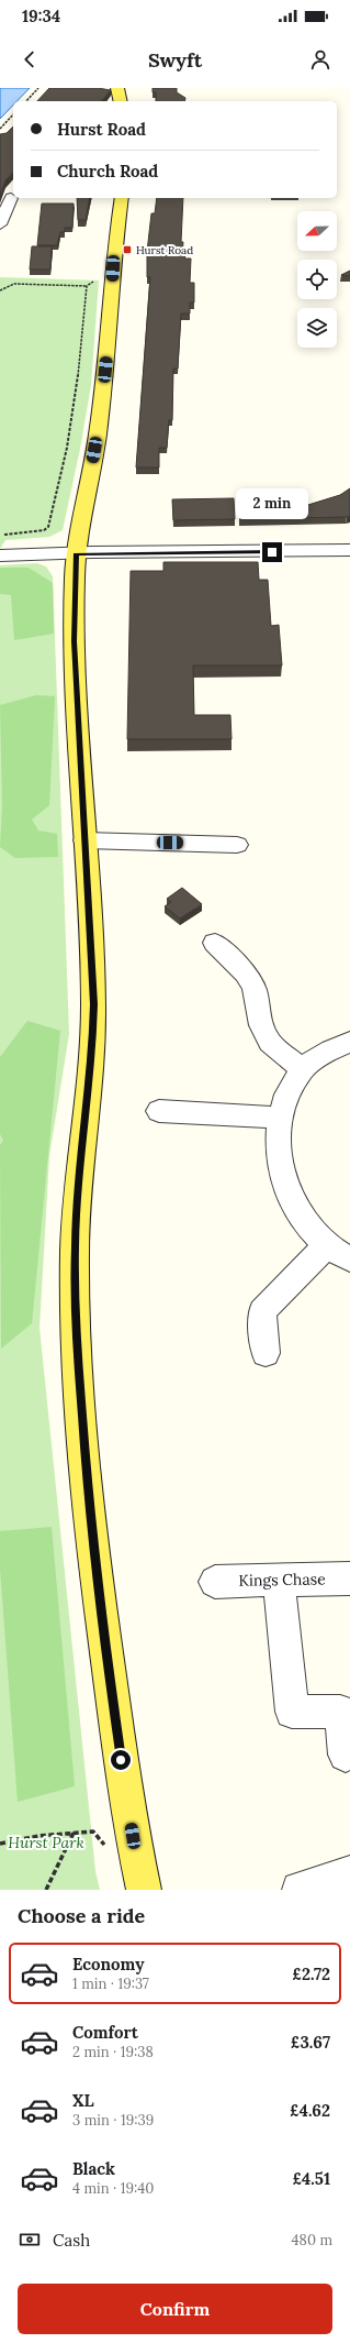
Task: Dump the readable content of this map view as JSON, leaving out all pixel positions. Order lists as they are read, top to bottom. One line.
{"streets":{"street":["Kings Chase"]},"parks":["Hurst Park"],"places":{"transit":["Hurst Road"]},"north":"left","page":{"status":"19:34","header":"Swyft","banner":["Hurst Road","Church Road"],"bubble":"2 min","heading":"Choose a ride","list":[{"name":"Economy","note":"1 min · 19:37","value":"£2.72"},{"name":"Comfort","note":"2 min · 19:38","value":"£3.67"},{"name":"XL","note":"3 min · 19:39","value":"£4.62"},{"name":"Black","note":"4 min · 19:40","value":"£4.51"}],"pay":["Cash","480 m"],"buttons":"Confirm"}}
